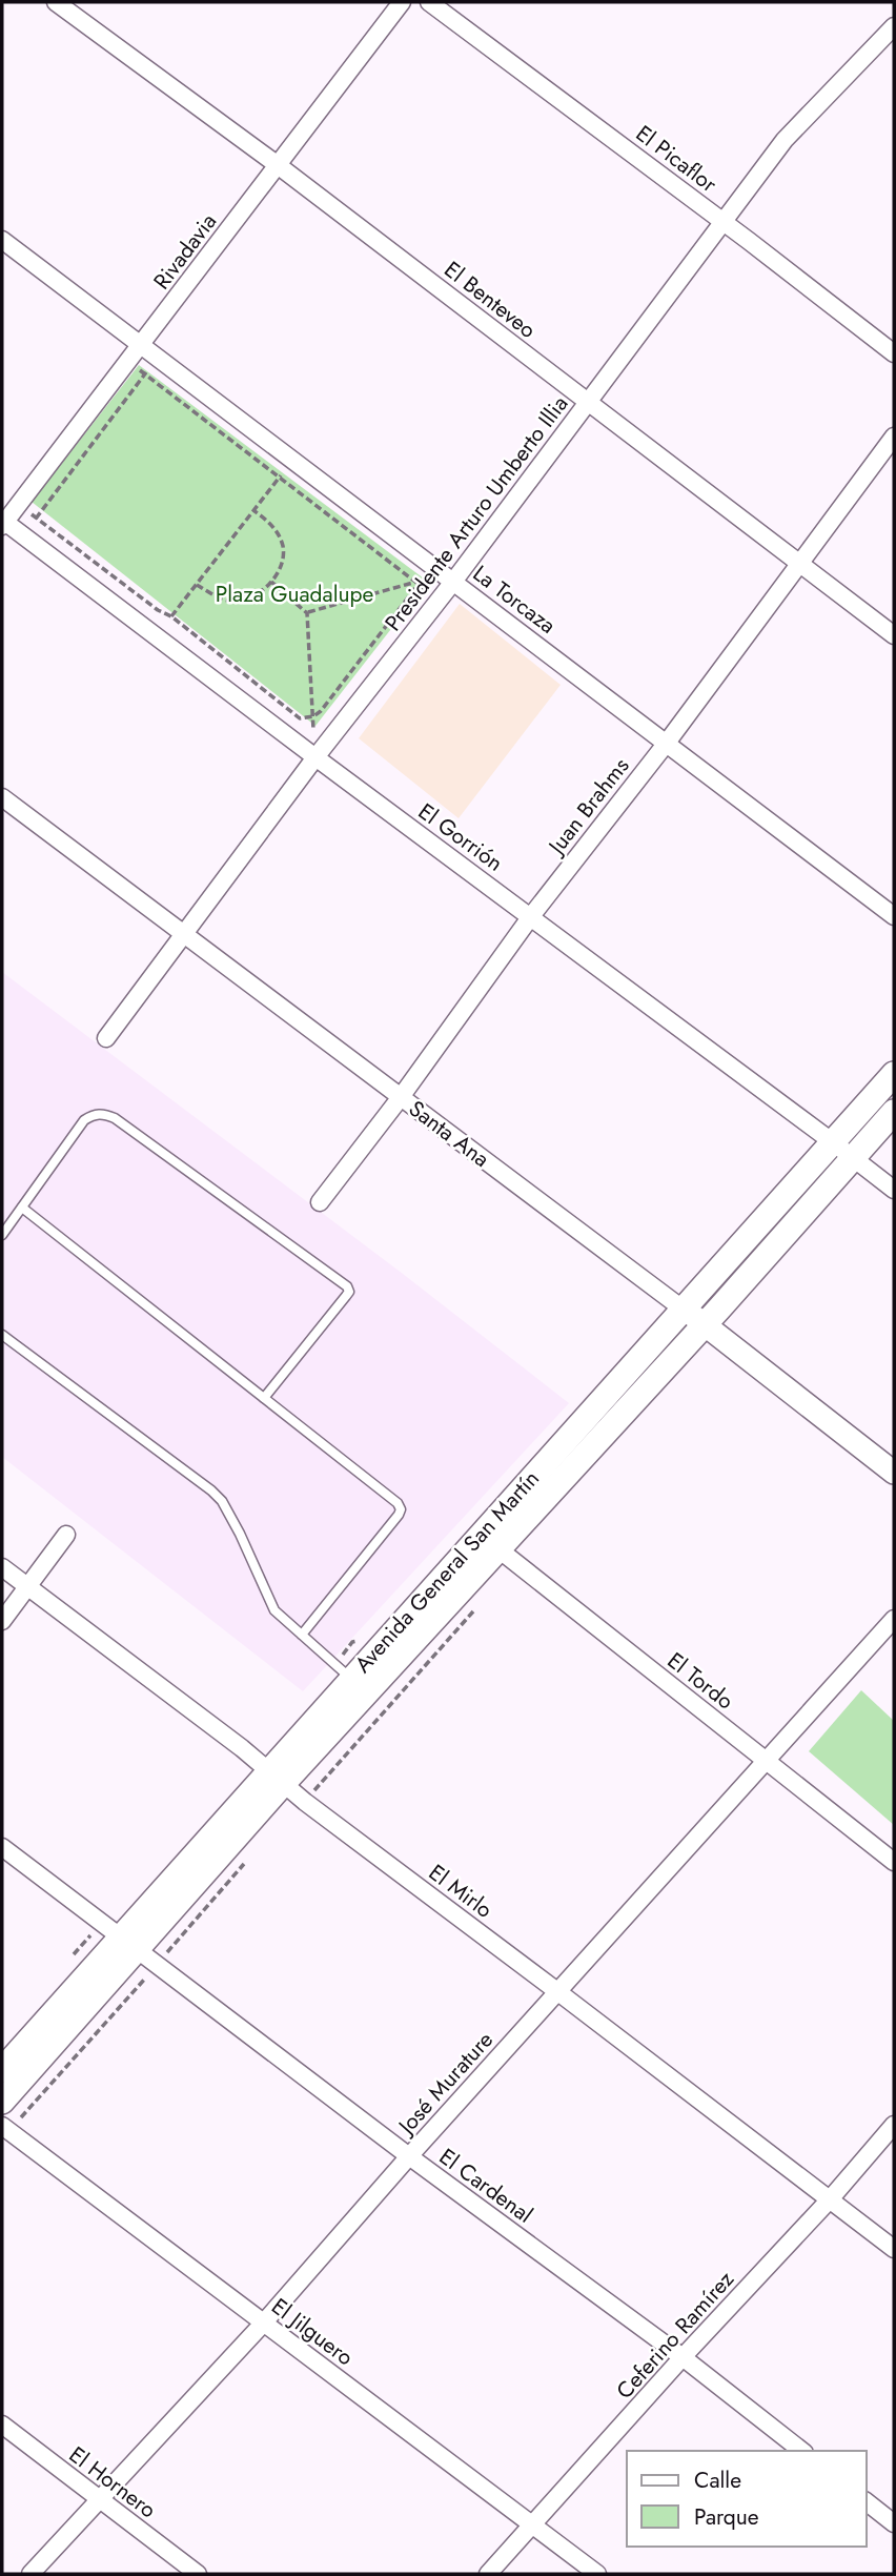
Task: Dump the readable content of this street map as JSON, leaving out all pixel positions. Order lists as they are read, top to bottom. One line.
{"streets":{"main road":["Avenida General San Martín"],"street":["El Picaflor","Rivadavia","El Benteveo","Presidente Arturo Umberto Illia","La Torcaza","Juan Brahms","El Gorrión","Santa Ana","El Tordo","El Mirlo","José Murature","El Cardenal","El Jilguero","Ceferino Ramírez","El Hornero"]},"crossings":[["El Picaflor","Presidente Arturo Umberto Illia"],["Rivadavia","El Benteveo"],["Rivadavia","La Torcaza"],["Rivadavia","El Gorrión"],["El Benteveo","Presidente Arturo Umberto Illia"],["El Benteveo","Juan Brahms"],["Presidente Arturo Umberto Illia","La Torcaza"],["Presidente Arturo Umberto Illia","El Gorrión"],["Presidente Arturo Umberto Illia","Santa Ana"],["La Torcaza","Juan Brahms"],["Juan Brahms","El Gorrión"],["Juan Brahms","Santa Ana"],["El Gorrión","Avenida General San Martín"],["Santa Ana","Avenida General San Martín"],["Avenida General San Martín","El Tordo"],["Avenida General San Martín","El Mirlo"],["Avenida General San Martín","El Cardenal"],["El Tordo","José Murature"],["El Mirlo","José Murature"],["El Mirlo","Ceferino Ramírez"],["José Murature","El Cardenal"],["José Murature","El Jilguero"],["José Murature","El Hornero"],["El Cardenal","Ceferino Ramírez"],["El Jilguero","Ceferino Ramírez"]],"parks":["Plaza Guadalupe"],"legend":["Calle","Parque"]}
